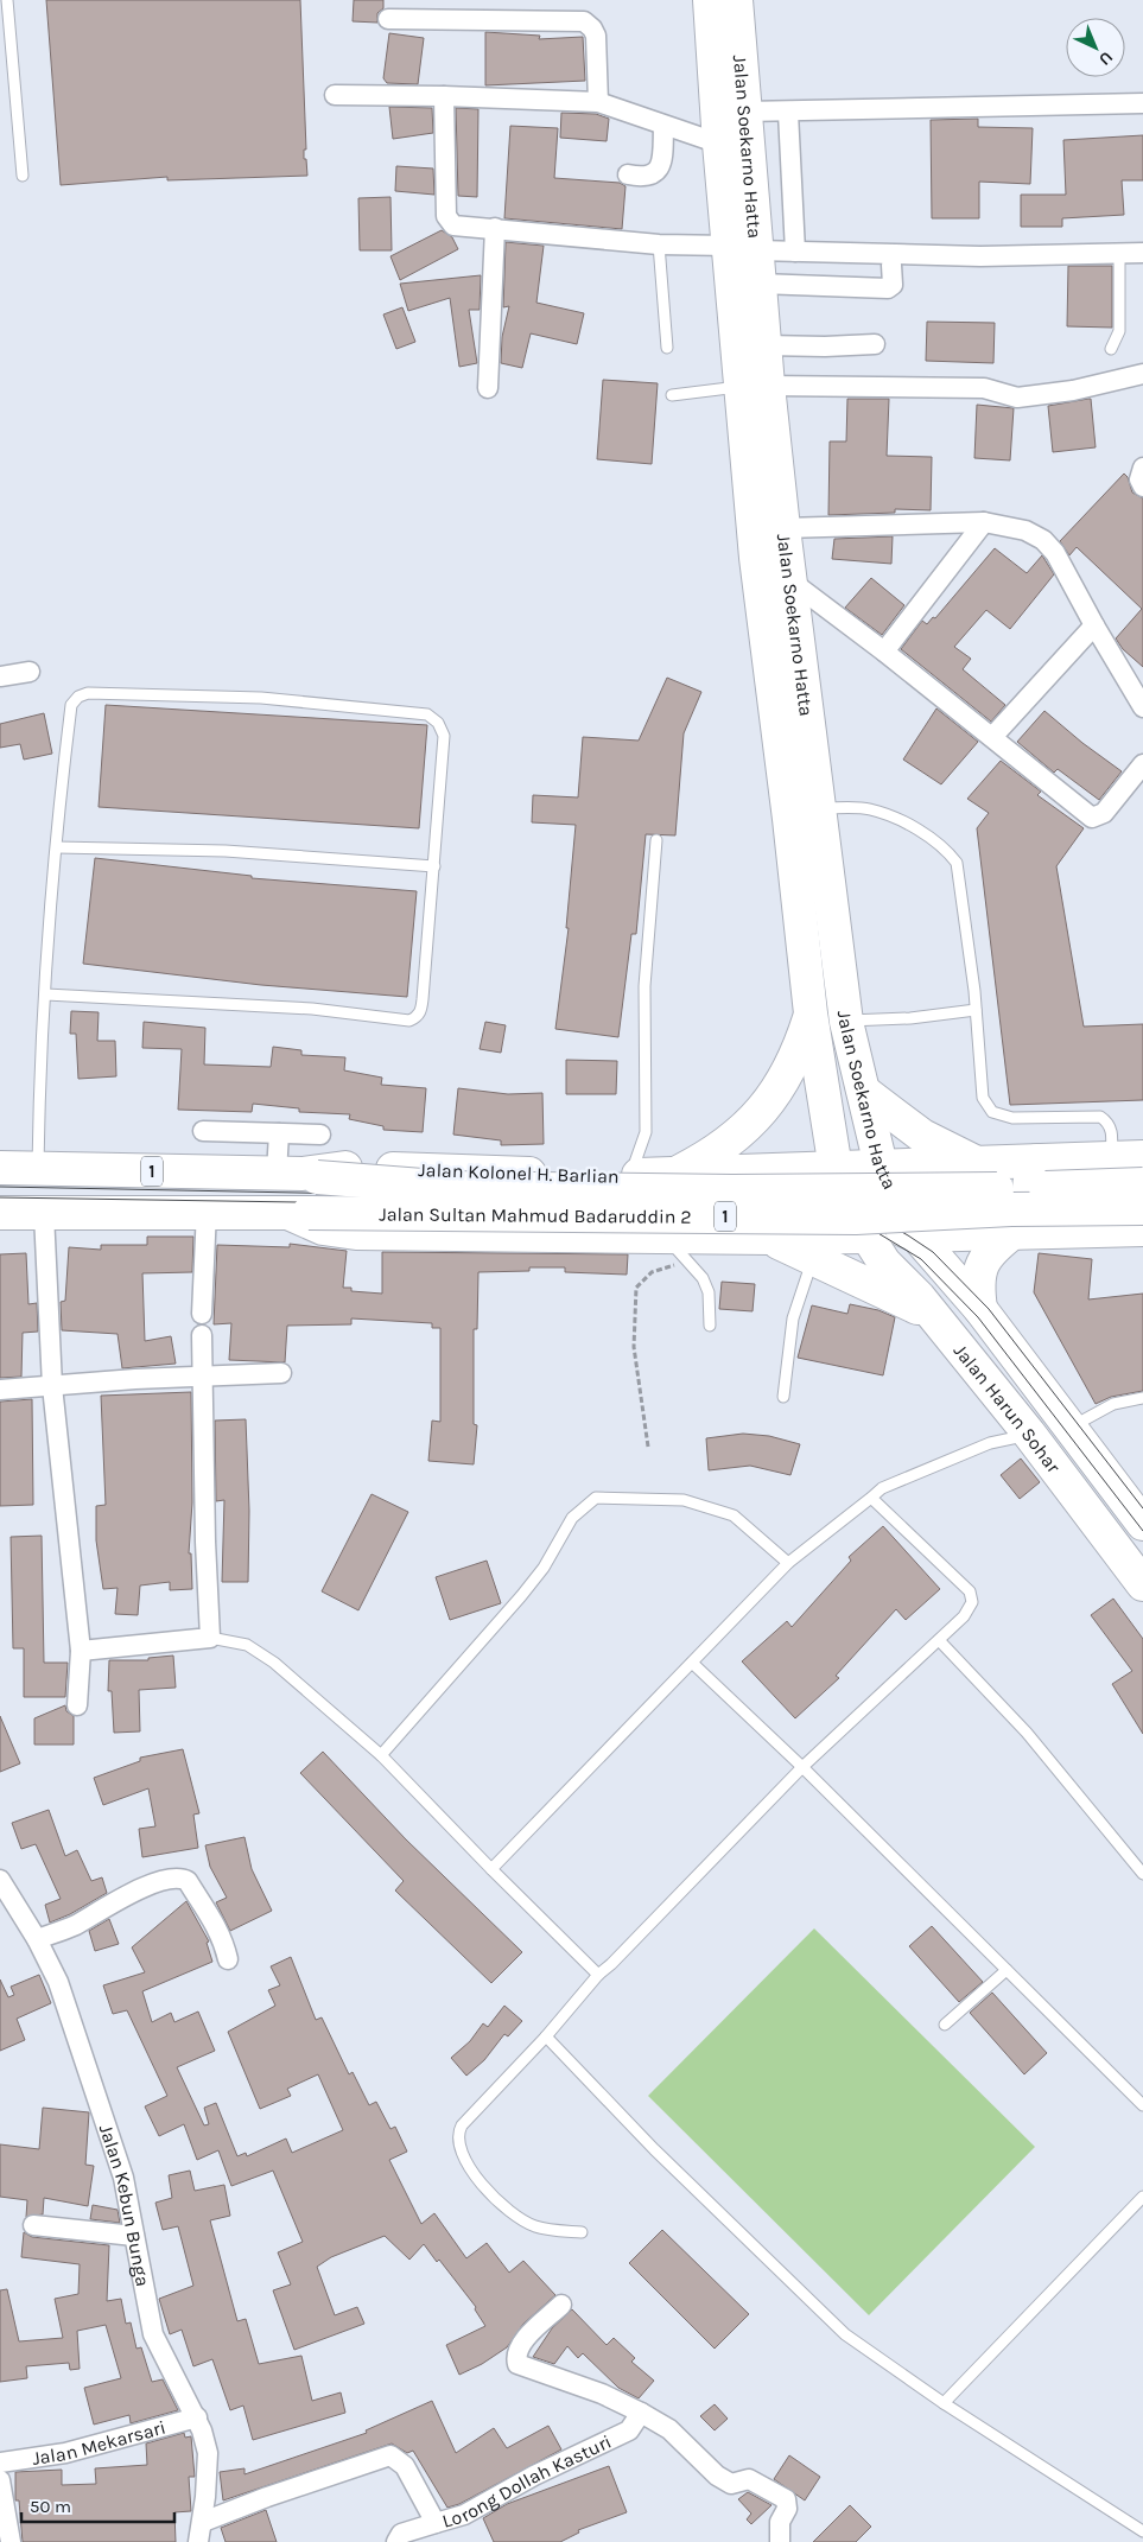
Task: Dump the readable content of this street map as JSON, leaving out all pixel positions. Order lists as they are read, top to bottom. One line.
{"streets":{"highway":["Jalan Soekarno Hatta","1","Jalan Kolonel H. Barlian","Jalan Sultan Mahmud Badaruddin 2","Jalan Harun Sohar"],"street":["Jalan Kebun Bunga","Jalan Mekarsari","Lorong Dollah Kasturi"]},"crossings":[["Jalan Soekarno Hatta","1"],["Jalan Soekarno Hatta","Jalan Kolonel H. Barlian"],["Jalan Soekarno Hatta","Jalan Harun Sohar"],["1","Jalan Sultan Mahmud Badaruddin 2"],["1","Jalan Harun Sohar"],["Jalan Kolonel H. Barlian","Jalan Sultan Mahmud Badaruddin 2"],["Jalan Kebun Bunga","Jalan Mekarsari"],["Jalan Kebun Bunga","Lorong Dollah Kasturi"]],"scale_bar":"50 m","north":"bottom right"}
